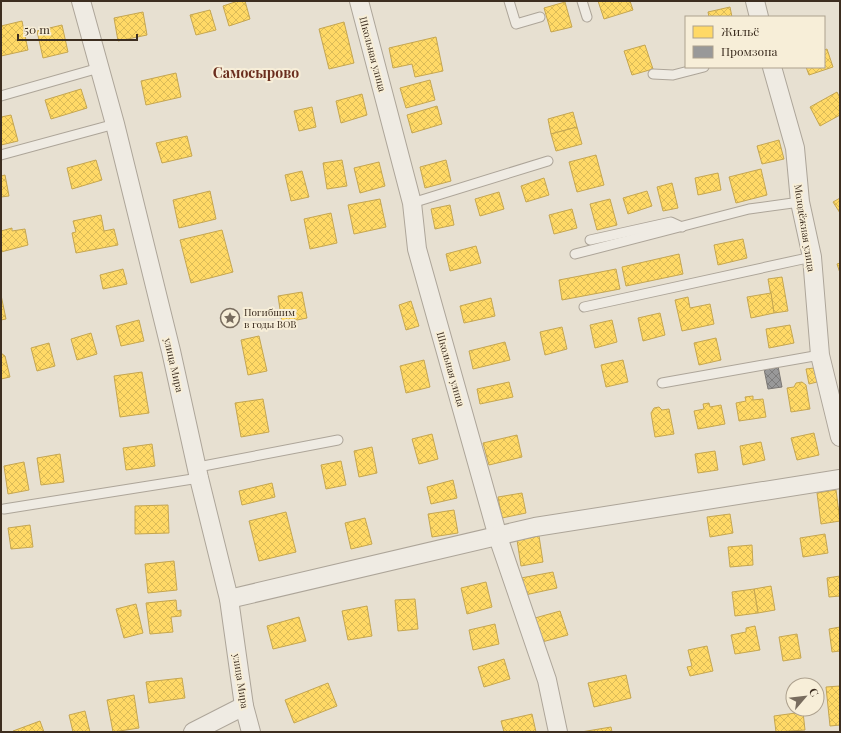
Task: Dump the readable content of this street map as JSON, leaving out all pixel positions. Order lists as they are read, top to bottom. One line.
{"streets":{"street":["Школьная улица","Молодёжная улица","улица Мира"]},"districts":["Самосырово"],"places":{"place":["Погибшим в годы ВОВ"]},"legend":["Жильё","Промзона"],"scale_bar":"50 m","north":"top right"}
